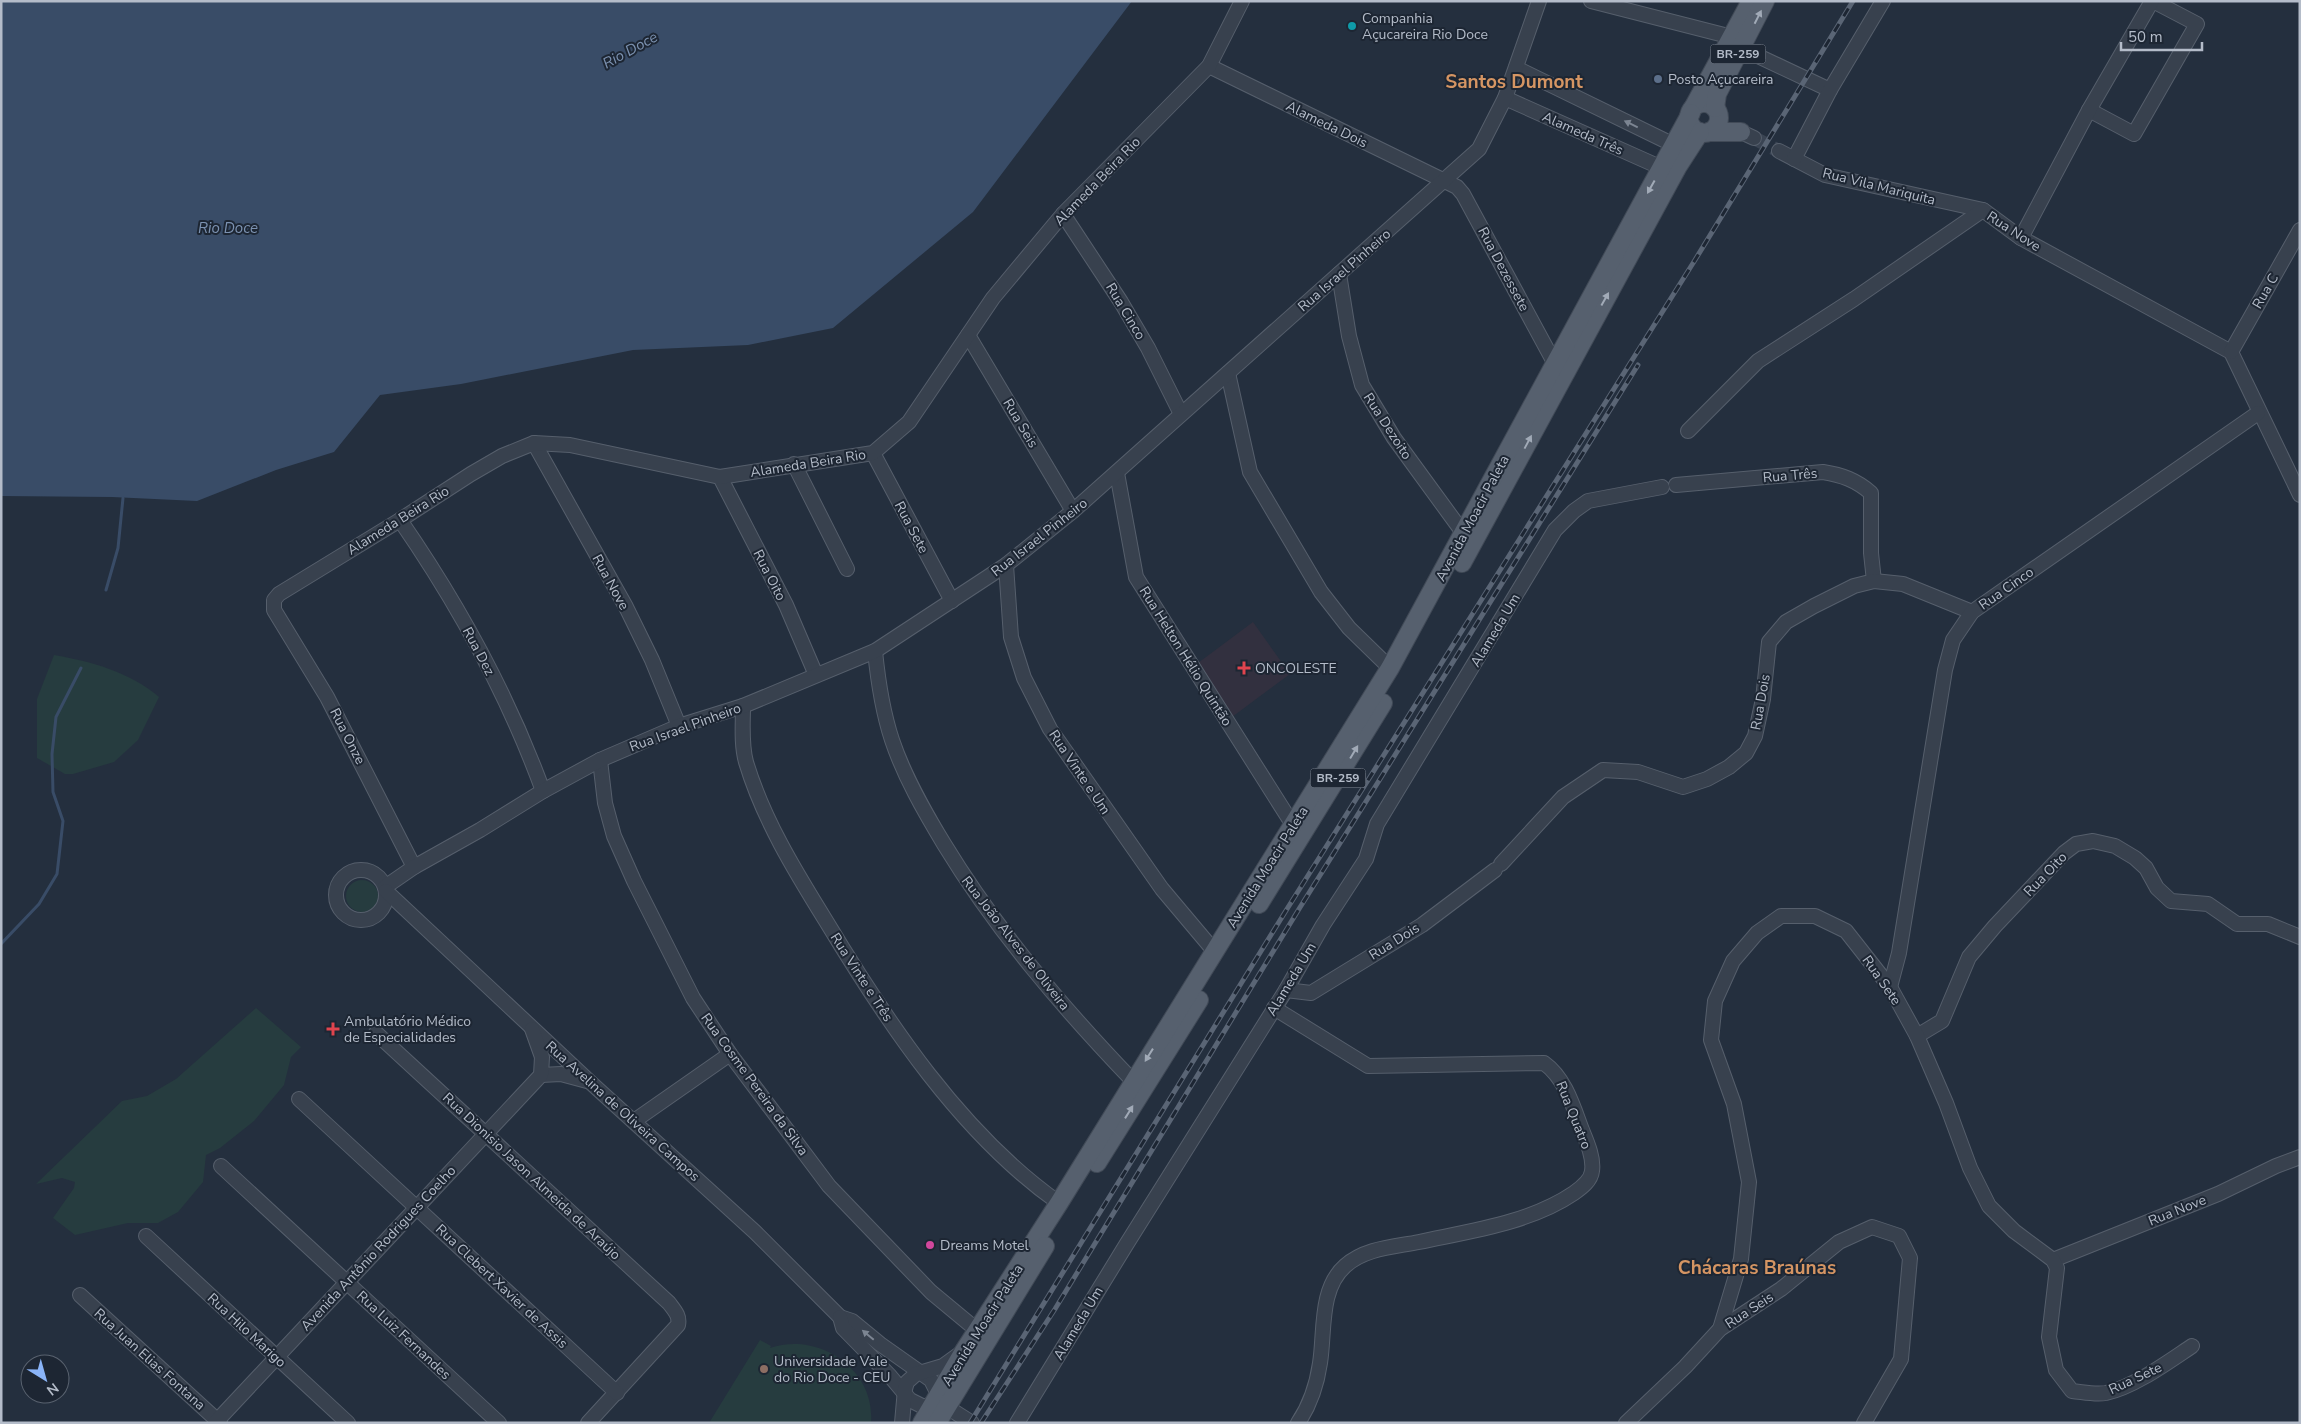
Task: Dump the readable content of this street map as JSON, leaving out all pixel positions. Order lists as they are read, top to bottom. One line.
{"streets":{"main road":["BR-259","Avenida Moacir Paleta"],"street":["Alameda Dois","Alameda Três","Alameda Beira Rio","Rua Vila Mariquita","Rua Nove","Rua Dezessete","Rua Israel Pinheiro","Rua C","Rua Cinco","Rua Seis","Rua Dezoito","Rua Três","Rua Sete","Rua Oito","Alameda Um","Rua Dez","Rua Helton Hélio Quintão","Rua Dois","Rua Onze","Rua Vinte e Um","Rua João Alves de Oliveira","Rua Vinte e Três","Rua Cosme Pereira da Silva","Rua Avelina de Oliveira Campos","Rua Quatro","Rua Dionisio Jason Almeida de Araújo","Avenida Antônio Rodrigues Coelho","Rua Clebert Xavier de Assis","Rua Hilo Marigo","Rua Luiz Fernandes","Rua Juan Elias Fontana"]},"crossings":[["Alameda Dois","Alameda Beira Rio"],["Alameda Dois","Rua Dezessete"],["Alameda Dois","Rua Israel Pinheiro"],["Alameda Três","Rua Israel Pinheiro"],["Alameda Três","Avenida Moacir Paleta"],["Alameda Beira Rio","Rua Nove"],["Alameda Beira Rio","Rua Cinco"],["Alameda Beira Rio","Rua Seis"],["Alameda Beira Rio","Rua Sete"],["Alameda Beira Rio","Rua Oito"],["Alameda Beira Rio","Rua Dez"],["Alameda Beira Rio","Rua Onze"],["Rua Vila Mariquita","Rua Nove"],["Rua Nove","Rua Israel Pinheiro"],["Rua Nove","Rua C"],["Rua Nove","Rua Sete"],["Rua Dezessete","Rua Israel Pinheiro"],["Rua Dezessete","Avenida Moacir Paleta"],["Rua Israel Pinheiro","Rua Cinco"],["Rua Israel Pinheiro","Rua Seis"],["Rua Israel Pinheiro","Rua Dezoito"],["Rua Israel Pinheiro","Rua Sete"],["Rua Israel Pinheiro","Rua Oito"],["Rua Israel Pinheiro","Rua Dez"],["Rua Israel Pinheiro","Rua Helton Hélio Quintão"],["Rua Israel Pinheiro","Rua Onze"],["Rua Israel Pinheiro","Rua Vinte e Um"],["Rua Israel Pinheiro","Rua João Alves de Oliveira"],["Rua Israel Pinheiro","Rua Vinte e Três"],["Rua Israel Pinheiro","Rua Cosme Pereira da Silva"],["Rua Israel Pinheiro","Rua Avelina de Oliveira Campos"],["Rua Cinco","Rua Sete"],["Rua Cinco","Rua Dois"],["Rua Seis","Rua Sete"],["Rua Dezoito","Avenida Moacir Paleta"],["Rua Três","Rua Dois"],["Avenida Moacir Paleta","Rua Helton Hélio Quintão"],["Avenida Moacir Paleta","Rua Vinte e Um"],["Avenida Moacir Paleta","Rua João Alves de Oliveira"],["Avenida Moacir Paleta","Rua Vinte e Três"],["Avenida Moacir Paleta","Rua Cosme Pereira da Silva"],["Avenida Moacir Paleta","Rua Avelina de Oliveira Campos"],["Rua Sete","Rua Oito"],["Alameda Um","Rua Dois"],["Alameda Um","Rua Quatro"],["Rua Dionisio Jason Almeida de Araújo","Avenida Antônio Rodrigues Coelho"],["Rua Dionisio Jason Almeida de Araújo","Rua Clebert Xavier de Assis"],["Avenida Antônio Rodrigues Coelho","Rua Clebert Xavier de Assis"],["Avenida Antônio Rodrigues Coelho","Rua Hilo Marigo"],["Avenida Antônio Rodrigues Coelho","Rua Luiz Fernandes"],["Avenida Antônio Rodrigues Coelho","Rua Juan Elias Fontana"]],"districts":["Santos Dumont","Chácaras Braúnas"],"water":["Rio Doce"],"places":{"other":["Companhia Açucareira Rio Doce","Posto Açucareira","Dreams Motel","Universidade Vale do Rio Doce - CEU"],"health":["ONCOLESTE","Ambulatório Médico de Especialidades"]},"scale_bar":"50 m","north":"bottom right"}
